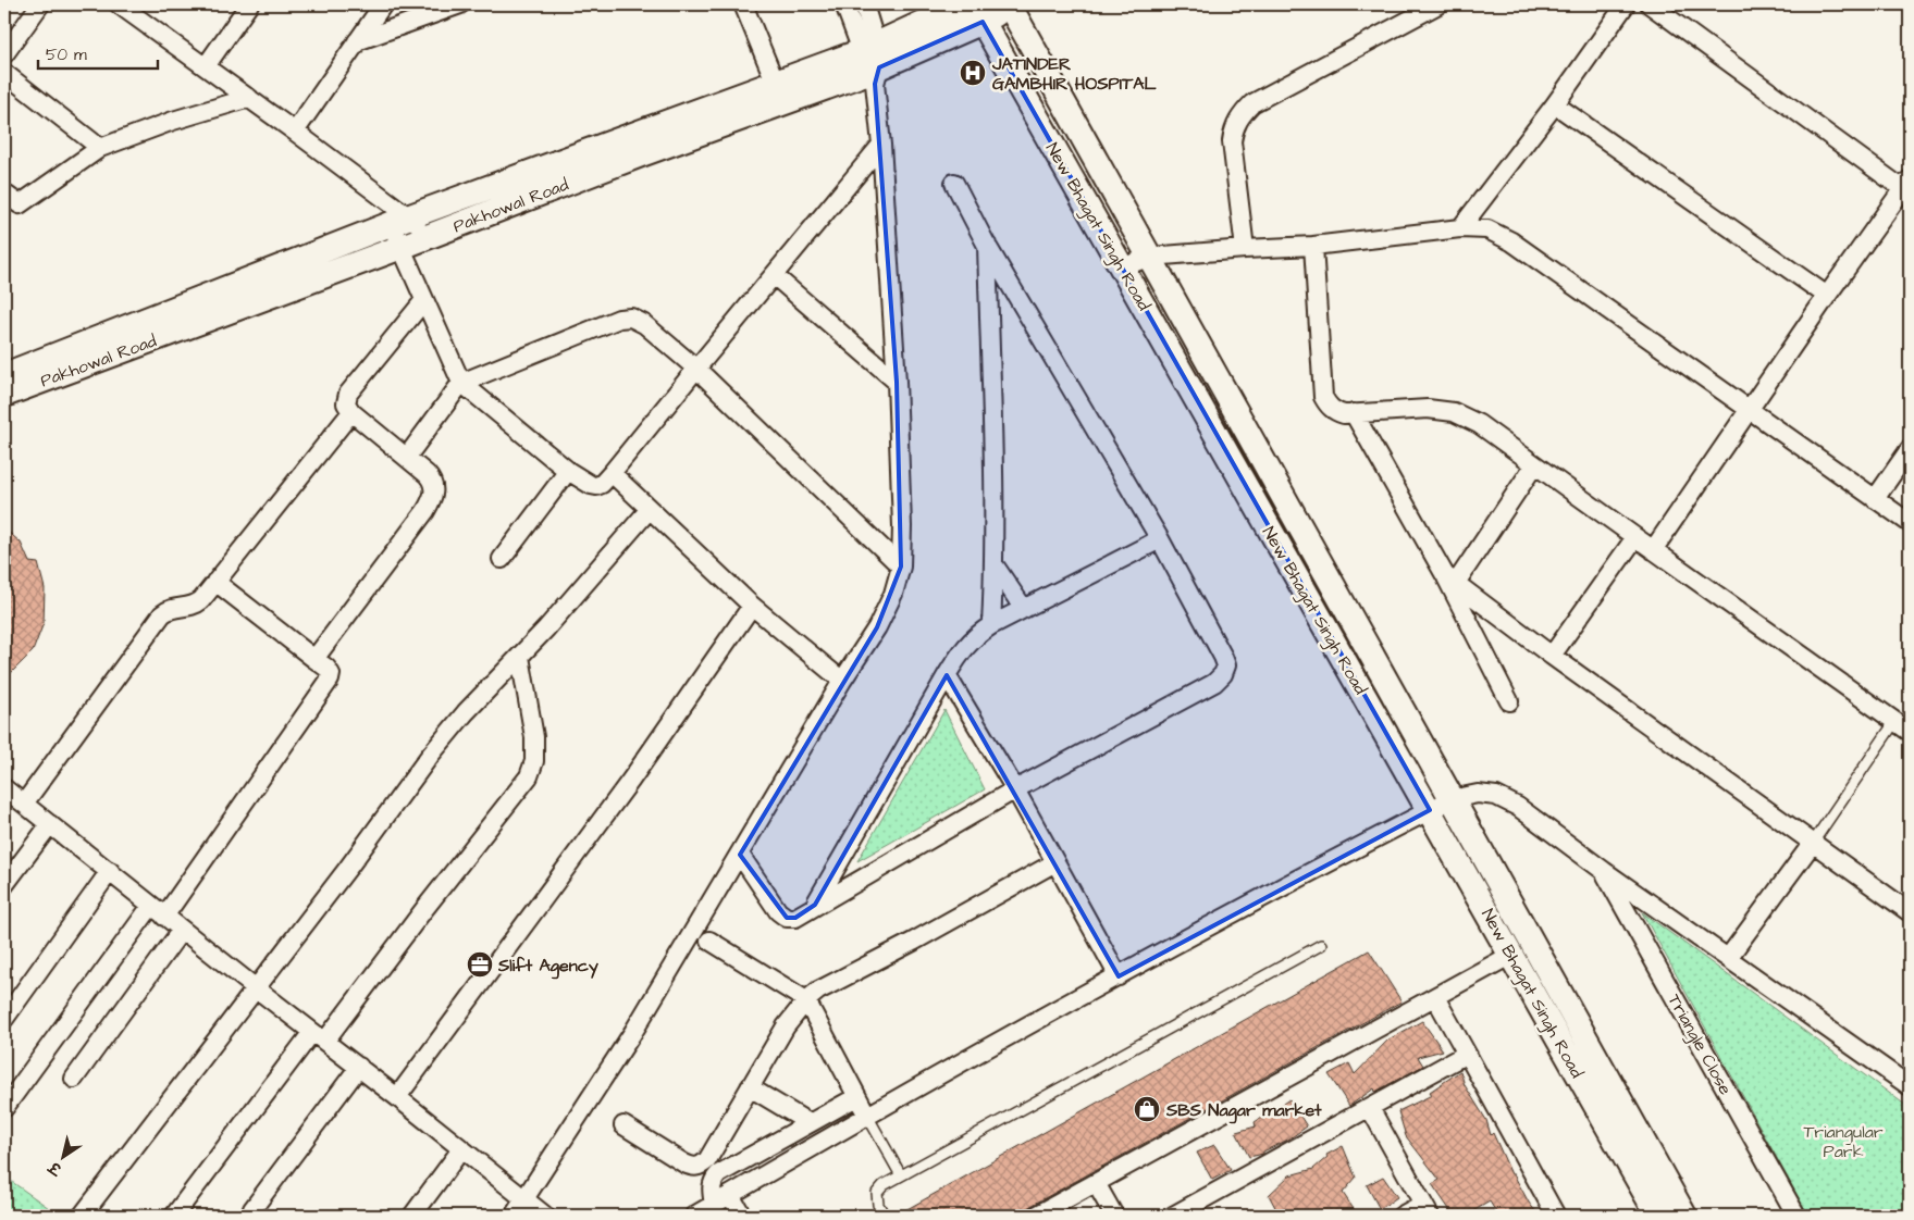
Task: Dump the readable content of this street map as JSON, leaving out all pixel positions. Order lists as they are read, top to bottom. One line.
{"streets":{"street":["Pakhowal Road","New Bhagat Singh Road","Triangle Close"]},"crossings":[["Pakhowal Road","New Bhagat Singh Road"],["New Bhagat Singh Road","Triangle Close"]],"parks":["Triangular Park"],"places":{"hospital":["JATINDER GAMBHIR HOSPITAL"],"office":["Slift Agency"],"shop":["SBS Nagar market"]},"scale_bar":"50 m","north":"bottom left"}
